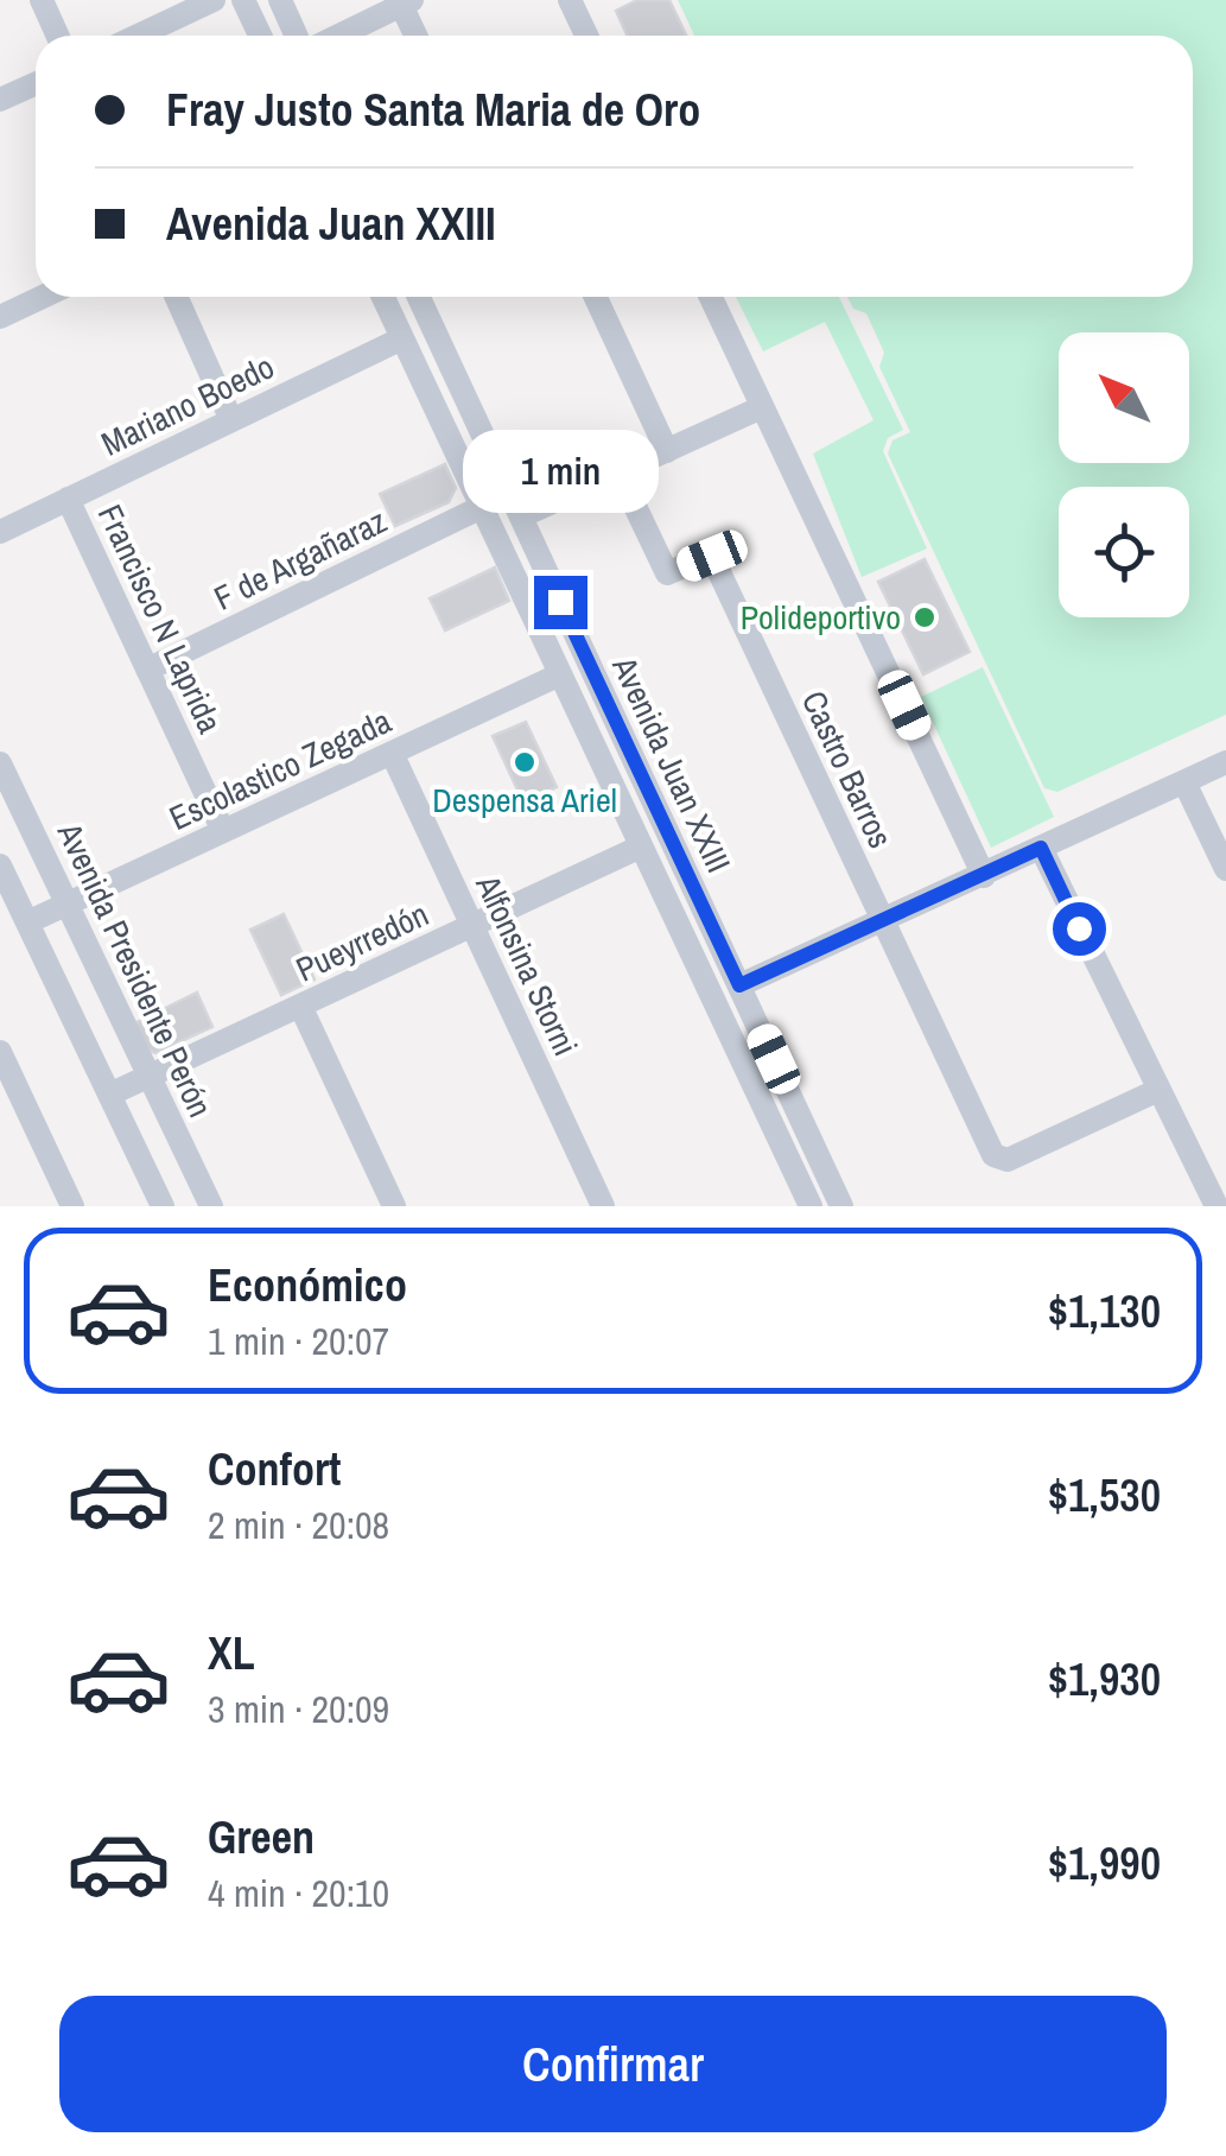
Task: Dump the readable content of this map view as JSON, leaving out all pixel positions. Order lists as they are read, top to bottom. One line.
{"streets":{"street":["Mariano Boedo","F de Argañaraz","Francisco N Laprida","Avenida Juan XXIII","Escolastico Zegada","Castro Barros","Pueyrredón","Alfonsina Storni","Avenida Presidente Perón"]},"crossings":[["Mariano Boedo","Francisco N Laprida"],["Mariano Boedo","Avenida Juan XXIII"],["F de Argañaraz","Francisco N Laprida"],["F de Argañaraz","Avenida Juan XXIII"],["Francisco N Laprida","Escolastico Zegada"],["Avenida Juan XXIII","Escolastico Zegada"],["Avenida Juan XXIII","Pueyrredón"],["Escolastico Zegada","Alfonsina Storni"],["Escolastico Zegada","Avenida Presidente Perón"],["Pueyrredón","Alfonsina Storni"],["Pueyrredón","Avenida Presidente Perón"]],"places":["Polideportivo","Despensa Ariel"],"north":"top left","page":{"banner":["Fray Justo Santa Maria de Oro","Avenida Juan XXIII"],"bubble":"1 min","list":[{"name":"Económico","note":"1 min · 20:07","value":"$1,130"},{"name":"Confort","note":"2 min · 20:08","value":"$1,530"},{"name":"XL","note":"3 min · 20:09","value":"$1,930"},{"name":"Green","note":"4 min · 20:10","value":"$1,990"}],"buttons":"Confirmar"}}
